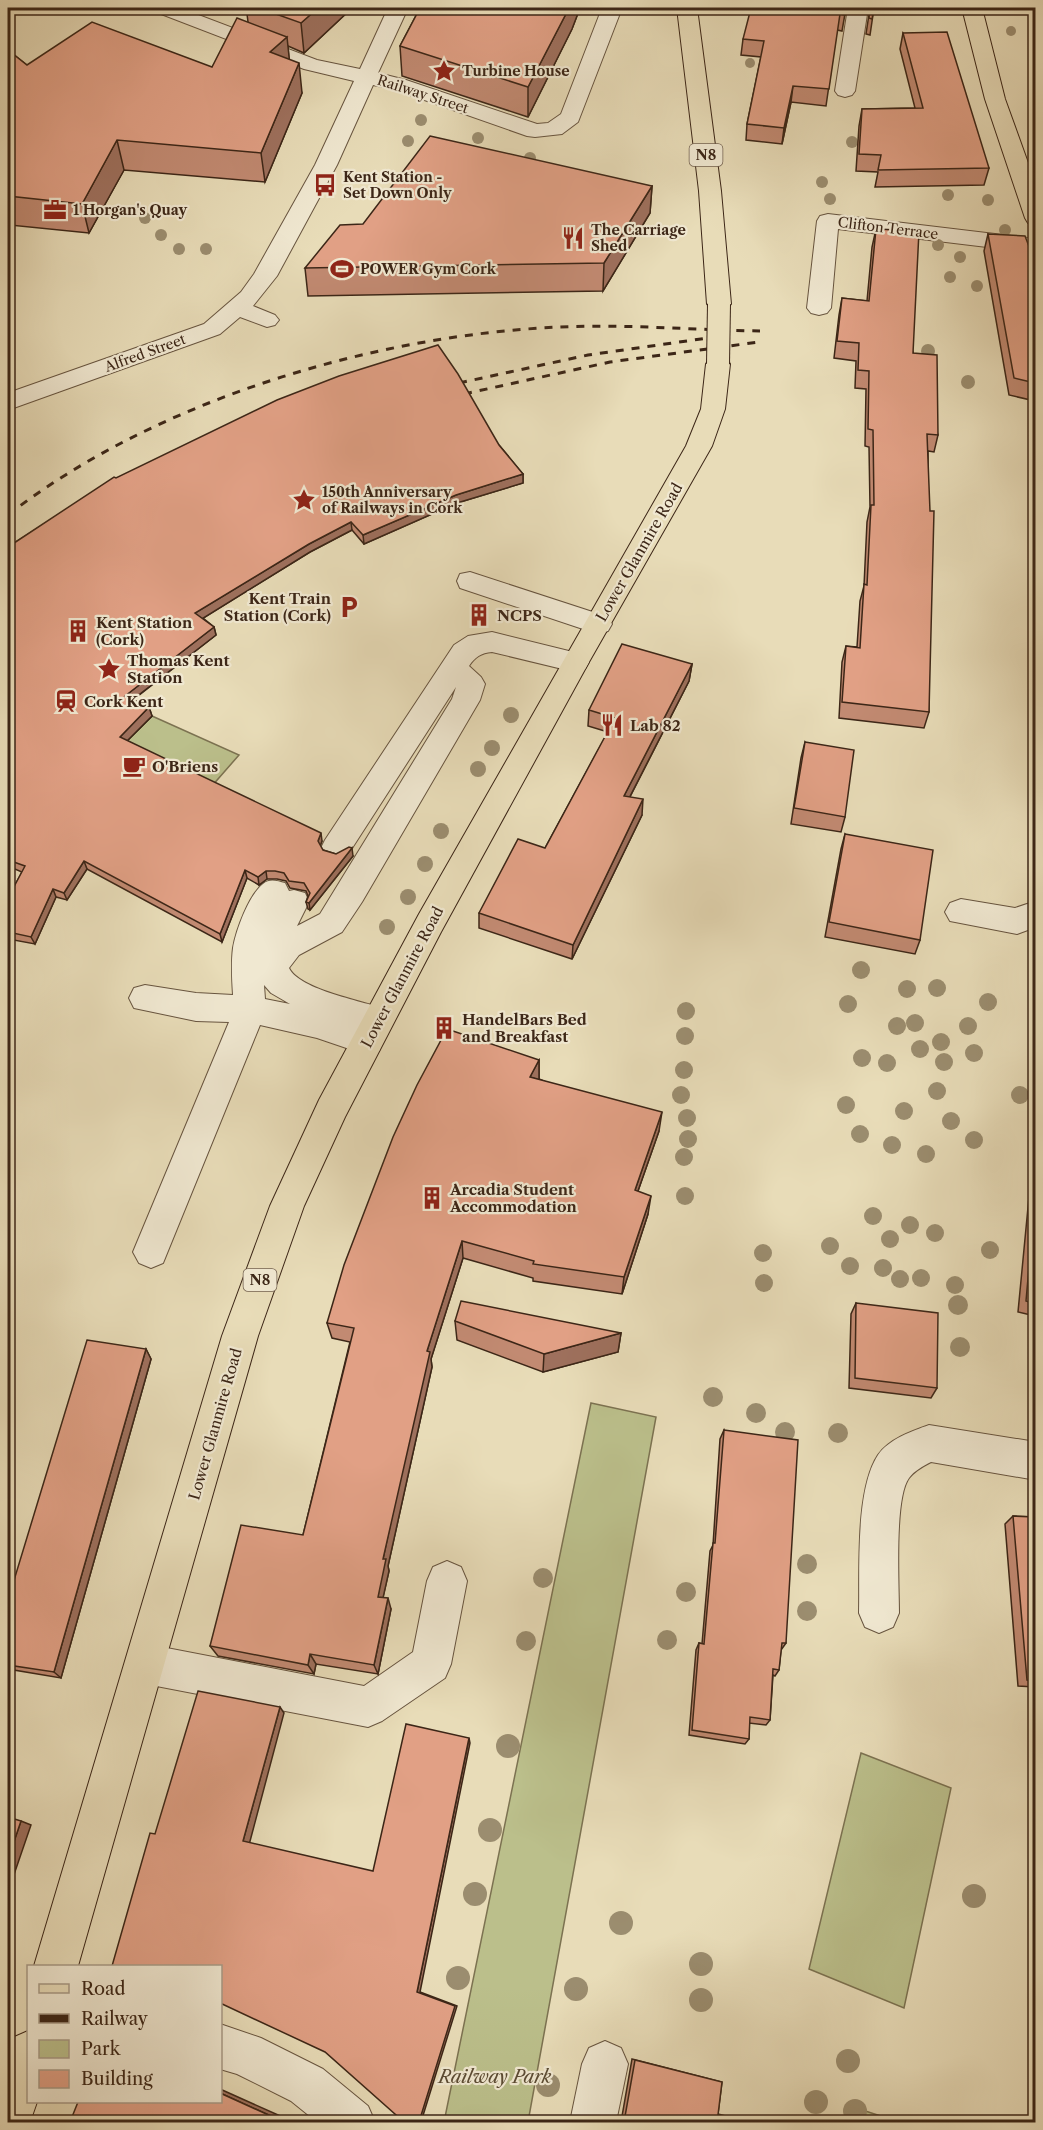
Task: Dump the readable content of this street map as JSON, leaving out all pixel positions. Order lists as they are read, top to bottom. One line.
{"streets":{"main road":["N8","Lower Glanmire Road"],"street":["Railway Street","Clifton Terrace","Alfred Street"]},"crossings":[["Railway Street","Alfred Street"]],"parks":["Railway Park"],"places":{"place":["Turbine House","150th Anniversary of Railways in Cork","Thomas Kent Station"],"bus stop":["Kent Station - Set Down Only"],"office":["1 Horgan's Quay"],"restaurant":["The Carriage Shed","Lab 82"],"sports":["POWER Gym Cork"],"parking":["Kent Train Station (Cork)"],"building":["NCPS","Kent Station (Cork)","HandelBars Bed and Breakfast","Arcadia Student Accommodation"],"station":["Cork Kent"],"cafe":["O'Briens"]},"legend":["Road","Railway","Park","Building"]}
